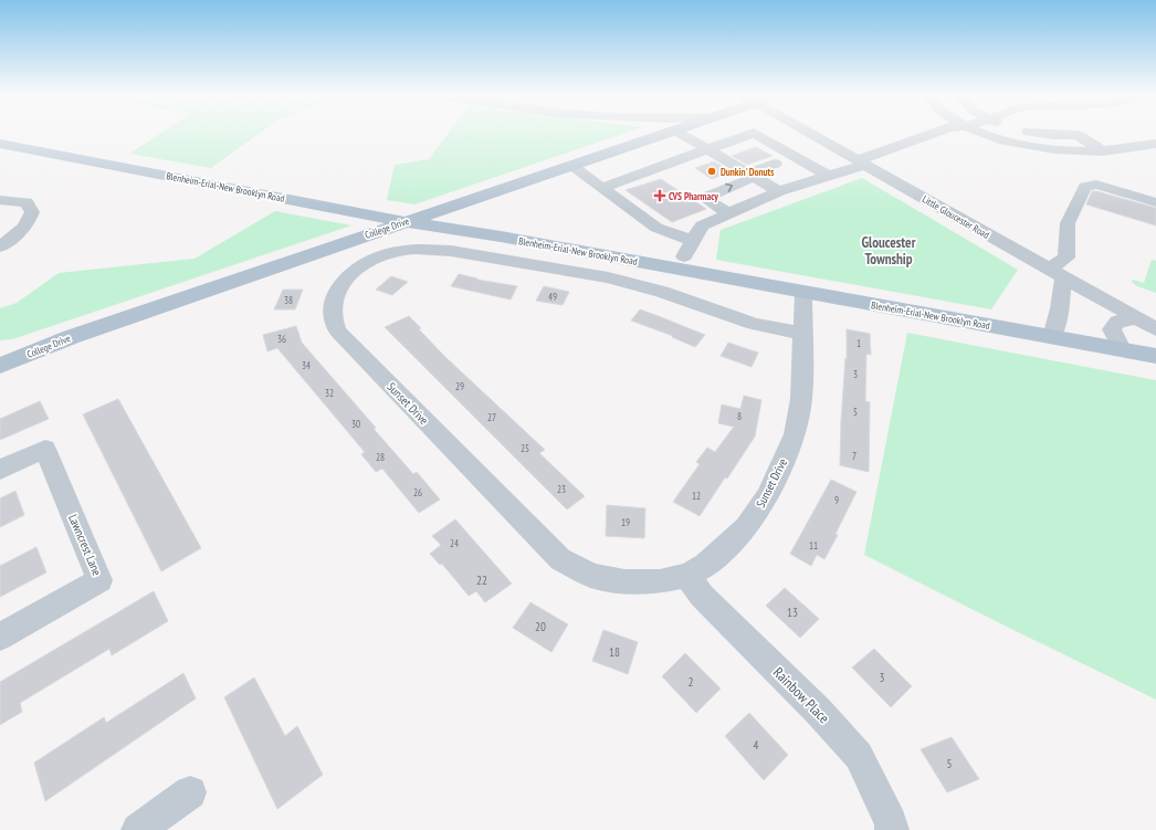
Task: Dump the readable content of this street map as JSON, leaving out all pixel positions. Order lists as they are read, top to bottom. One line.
{"streets":{"main road":["Blenheim-Erial-New Brooklyn Road","College Drive"],"street":["Little Gloucester Road","Sunset Drive","Lawncrest Lane","Rainbow Place"]},"crossings":[["Blenheim-Erial-New Brooklyn Road","College Drive"],["Blenheim-Erial-New Brooklyn Road","Sunset Drive"],["Sunset Drive","Rainbow Place"]],"districts":["Gloucester Township"],"places":{"other":["Dunkin' Donuts"],"health":["CVS Pharmacy"]},"house_numbers":["49","38","36","1","34","3","29","32","5","8","27","30","25","7","28","23","26","12","9","19","24","11","22","13","20","18","3","2","4","5"]}
